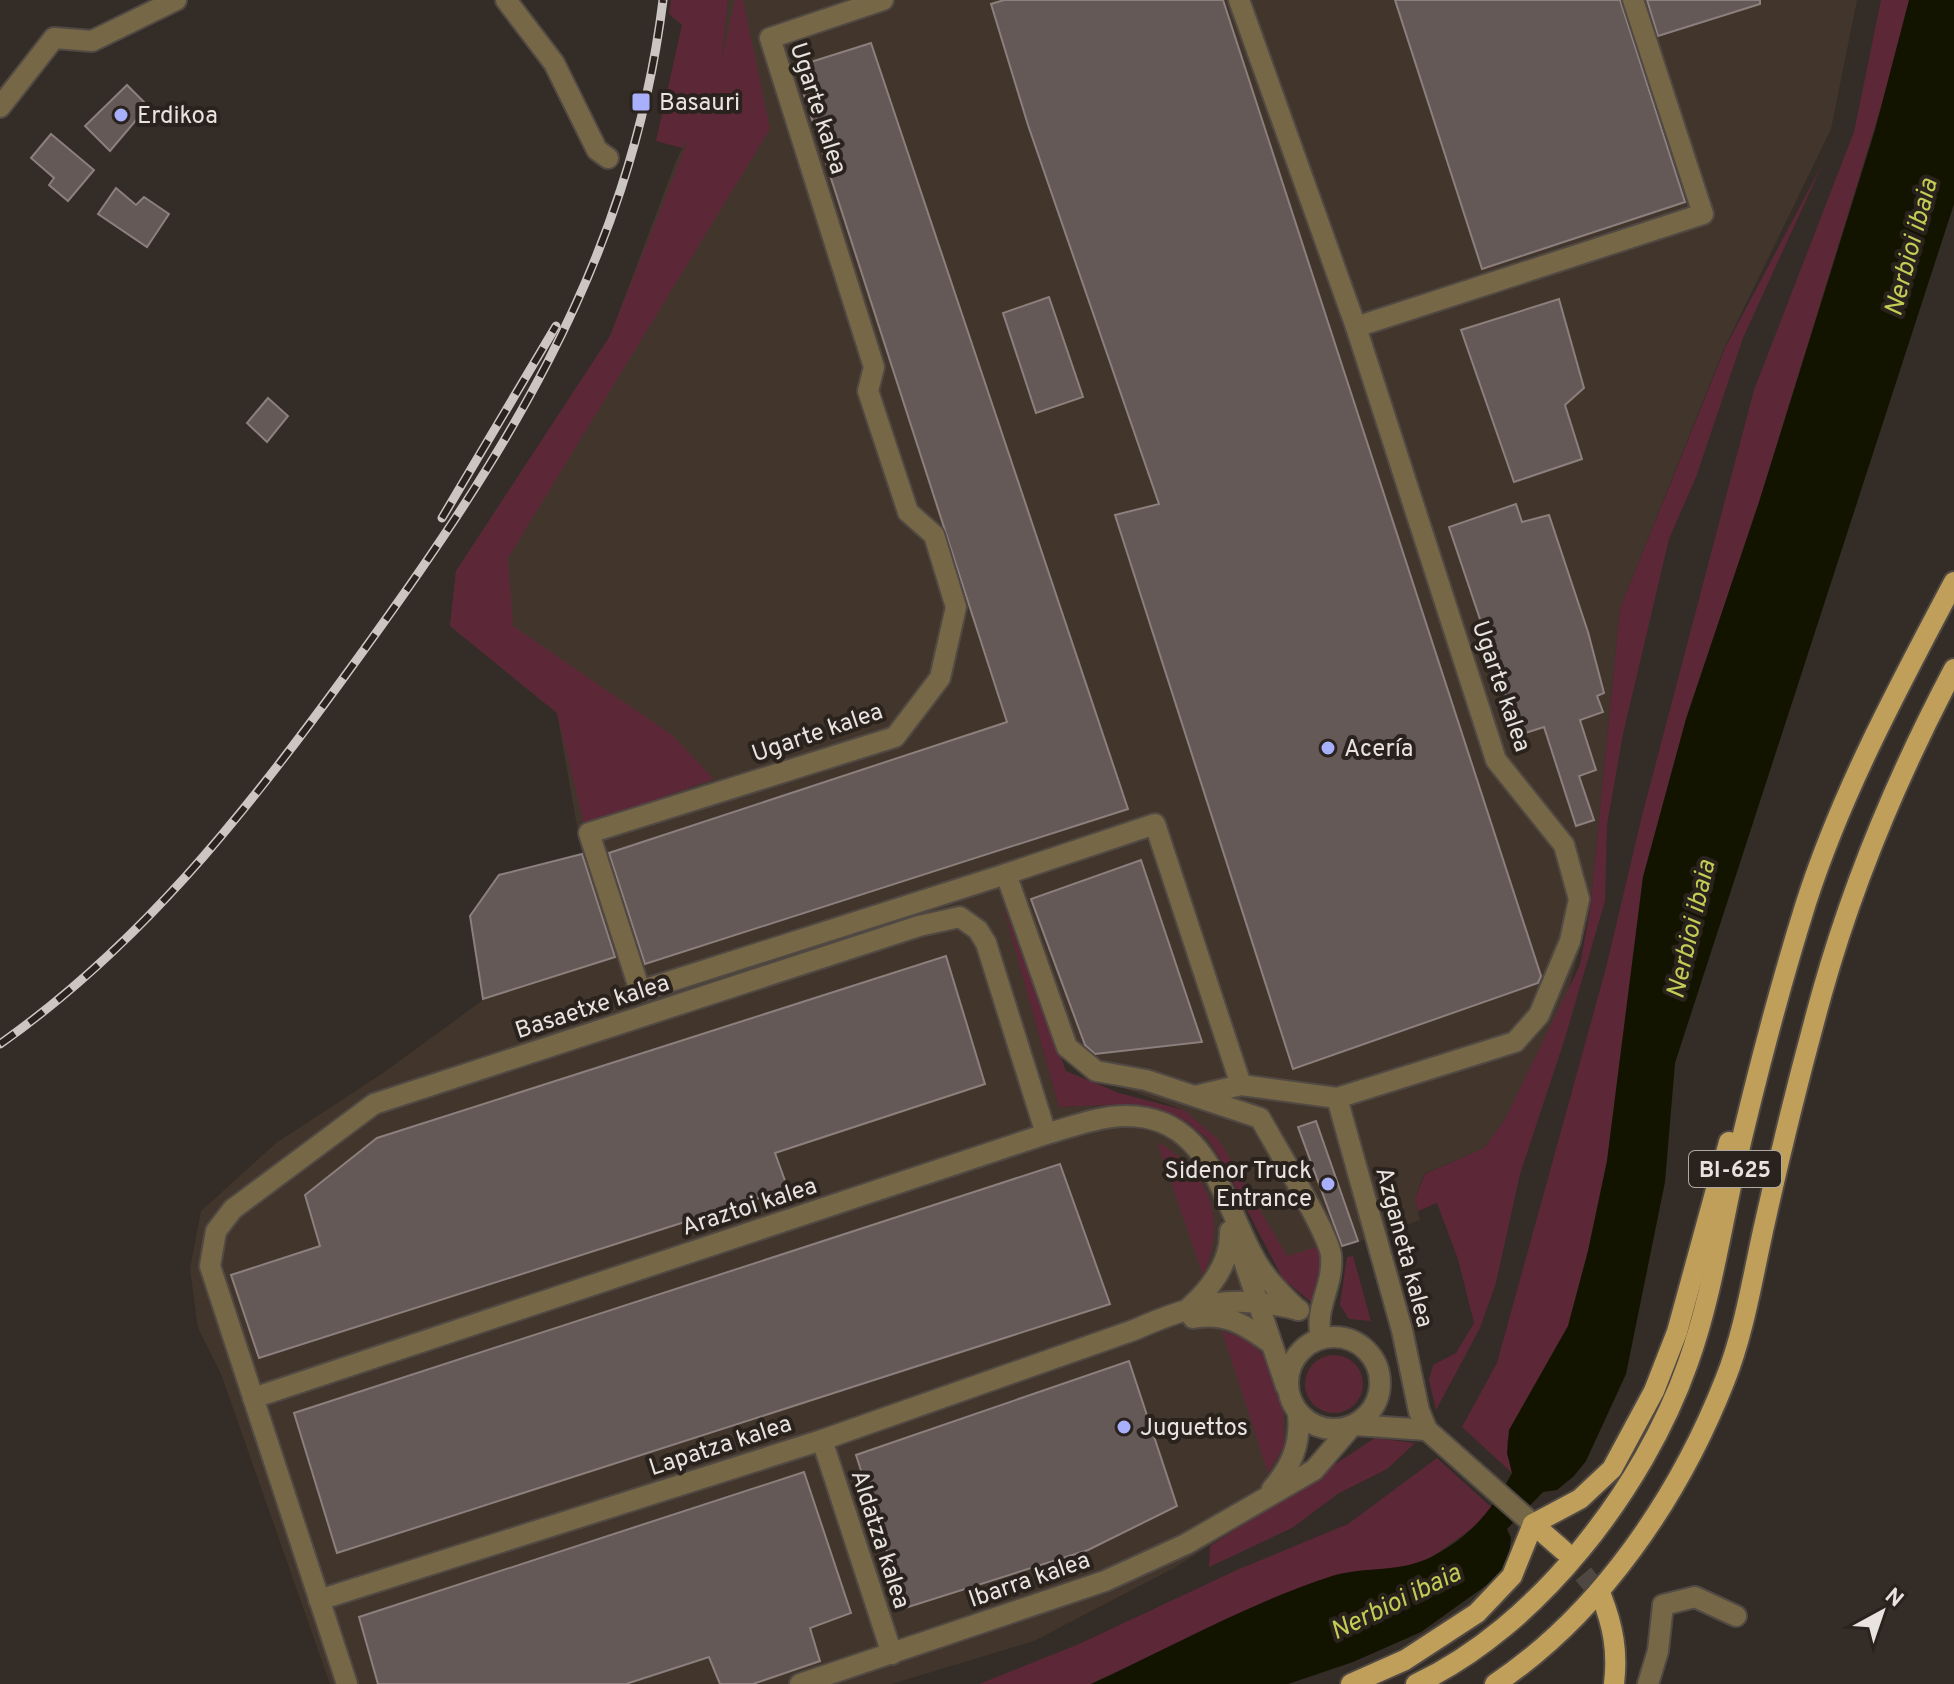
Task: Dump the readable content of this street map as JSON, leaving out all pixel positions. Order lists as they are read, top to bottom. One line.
{"streets":{"main road":["BI-625"],"street":["Ugarte kalea","Basaetxe kalea","Araztoi kalea","Azganeta kalea","Lapatza kalea","Aldatza kalea","Ibarra kalea"]},"crossings":[["Ugarte kalea","Azganeta kalea"],["Basaetxe kalea","Araztoi kalea"],["Araztoi kalea","Azganeta kalea"],["Azganeta kalea","Lapatza kalea"],["Azganeta kalea","Ibarra kalea"],["Lapatza kalea","Aldatza kalea"],["Aldatza kalea","Ibarra kalea"]],"water":["Nerbioi ibaia"],"places":{"transit":["Basauri"],"other":["Erdikoa","Acería","Sidenor Truck Entrance","Juguettos"]},"north":"top right"}
